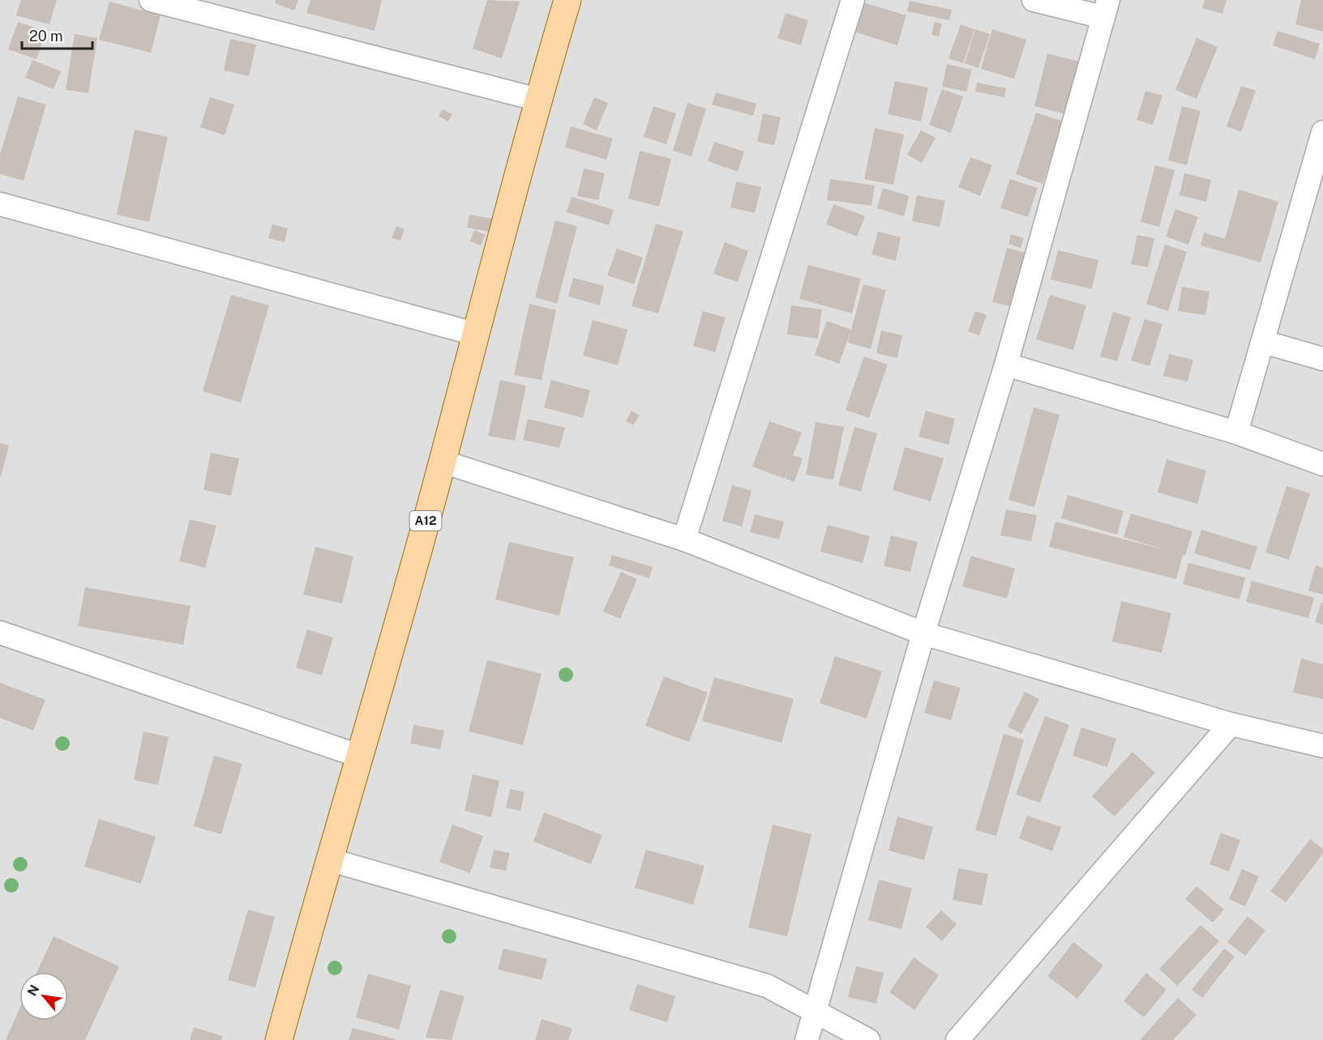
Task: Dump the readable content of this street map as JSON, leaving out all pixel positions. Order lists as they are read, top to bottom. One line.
{"streets":{"main road":["A12"]},"scale_bar":"20 m","north":"top left"}
